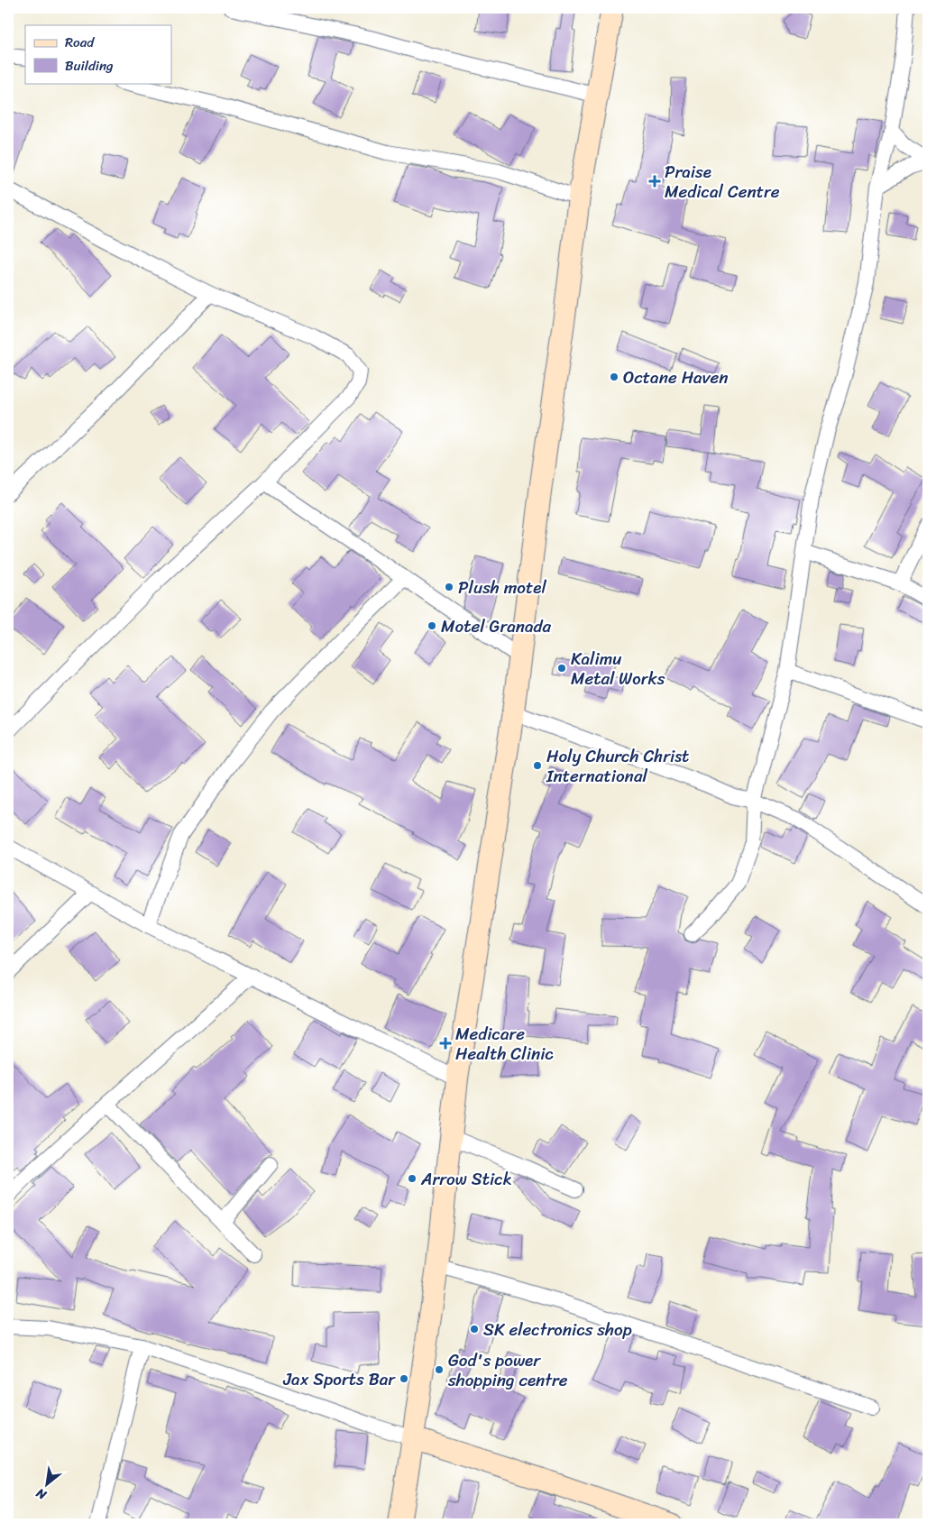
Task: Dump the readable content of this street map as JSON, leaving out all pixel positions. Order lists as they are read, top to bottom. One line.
{"places":{"health":["Praise Medical Centre","Medicare Health Clinic"],"other":["Octane Haven","Plush motel","Motel Granada","Kalimu Metal Works","Holy Church Christ International","Arrow Stick","SK electronics shop","God's power shopping centre","Jax Sports Bar"]},"legend":["Road","Building"],"north":"bottom left"}
